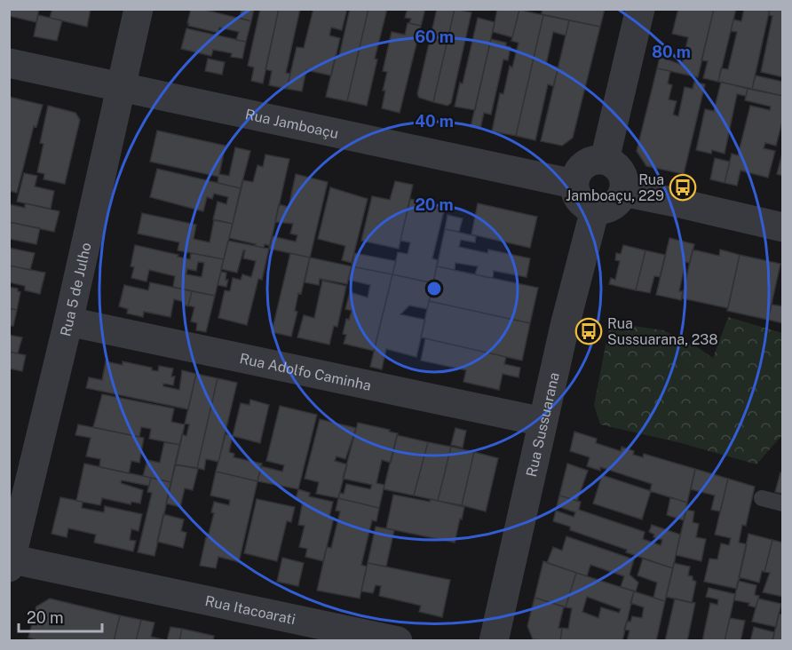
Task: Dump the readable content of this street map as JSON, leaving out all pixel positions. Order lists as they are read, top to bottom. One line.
{"streets":{"street":["Rua Jamboaçu","Rua 5 de Julho","Rua Adolfo Caminha","Rua Sussuarana","Rua Itacoarati"]},"crossings":[["Rua Jamboaçu","Rua 5 de Julho"],["Rua Jamboaçu","Rua Sussuarana"],["Rua 5 de Julho","Rua Adolfo Caminha"],["Rua 5 de Julho","Rua Itacoarati"],["Rua Adolfo Caminha","Rua Sussuarana"]],"places":{"bus stop":["Rua Jamboaçu, 229","Rua Sussuarana, 238"]},"scale_bar":"20 m","rings":["60 m","80 m","40 m","20 m"]}
